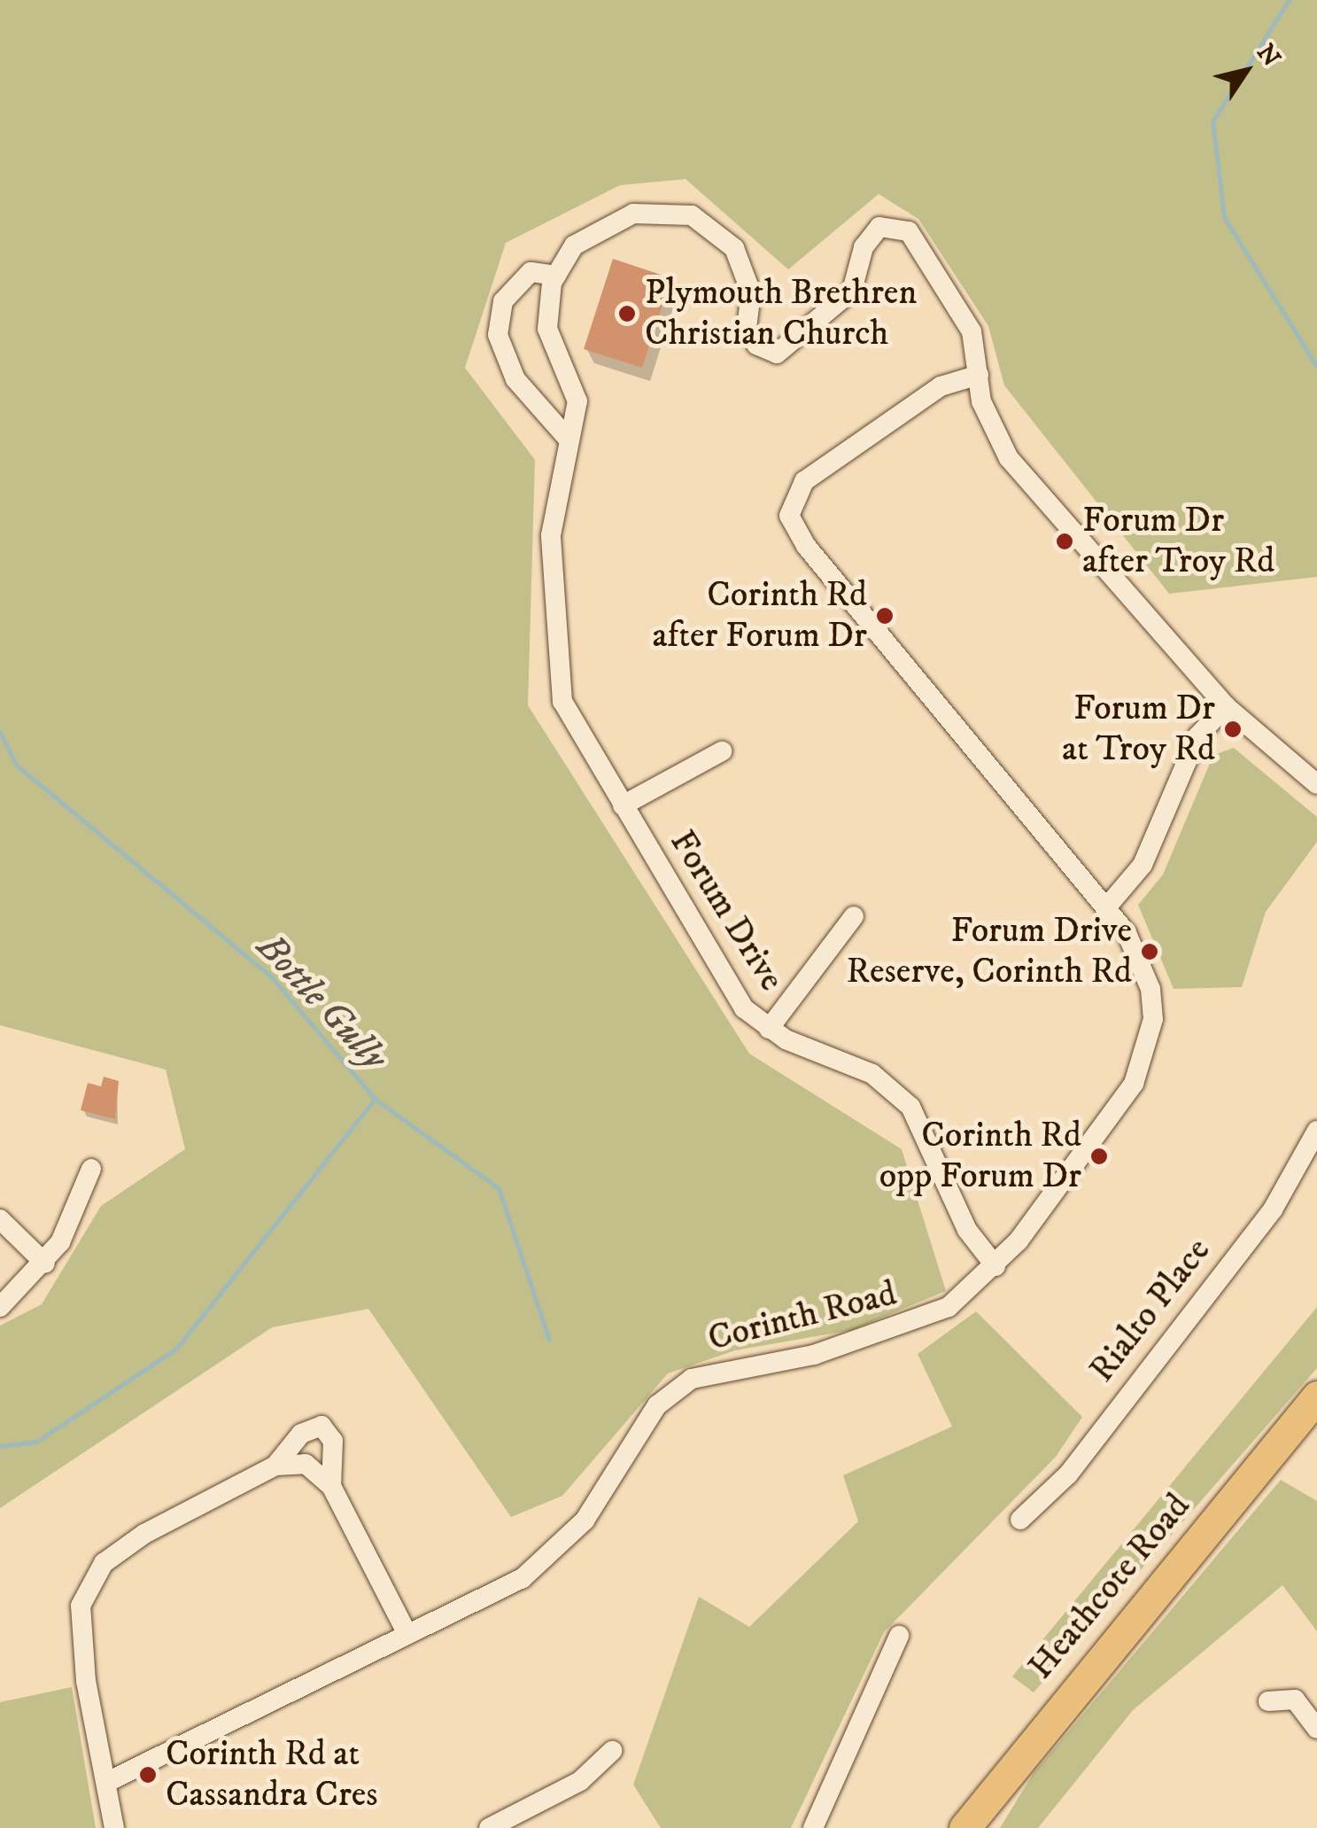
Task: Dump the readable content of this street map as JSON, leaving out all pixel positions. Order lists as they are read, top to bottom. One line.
{"streets":{"highway":["Heathcote Road"],"street":["Forum Drive","Rialto Place","Corinth Road"]},"crossings":[["Forum Drive","Corinth Road"]],"water":["Bottle Gully"],"places":["Plymouth Brethren Christian Church","Forum Dr after Troy Rd","Corinth Rd after Forum Dr","Forum Dr at Troy Rd","Forum Drive Reserve, Corinth Rd","Corinth Rd opp Forum Dr","Corinth Rd at Cassandra Cres"],"north":"top right"}
